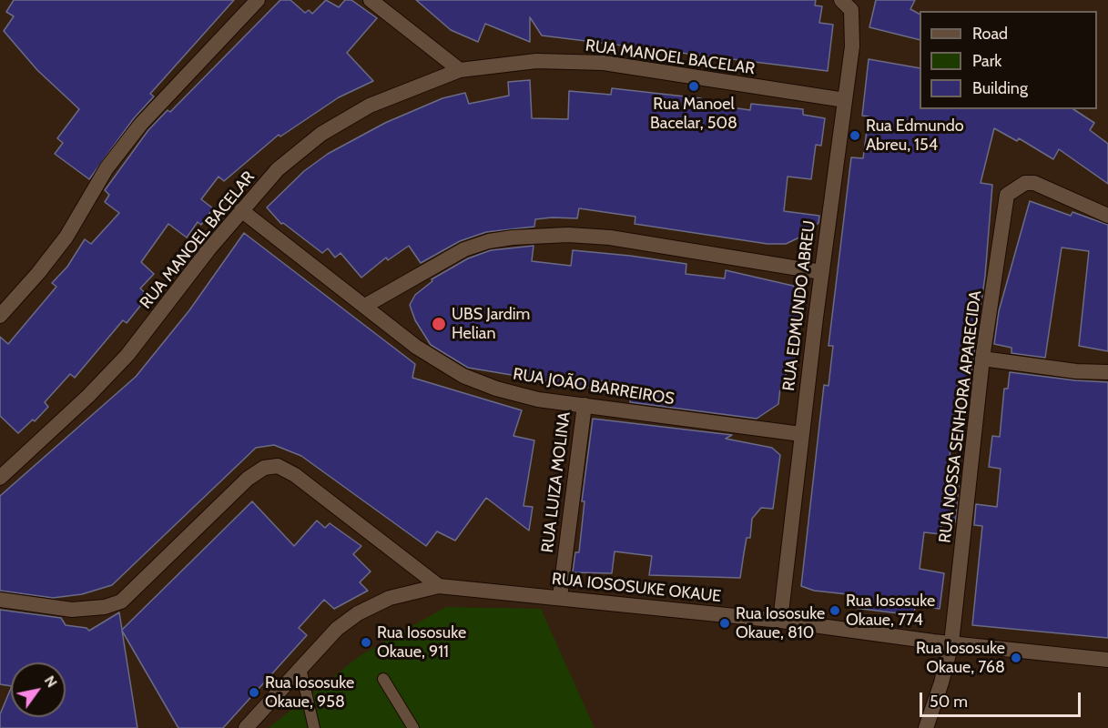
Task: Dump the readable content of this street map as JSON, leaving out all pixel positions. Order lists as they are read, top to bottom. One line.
{"streets":{"street":["RUA MANOEL BACELAR","RUA EDMUNDO ABREU","RUA JOÃO BARREIROS","RUA NOSSA SENHORA APARECIDA","RUA LUIZA MOLINA","RUA IOSOSUKE OKAUE"]},"crossings":[["RUA MANOEL BACELAR","RUA EDMUNDO ABREU"],["RUA MANOEL BACELAR","RUA JOÃO BARREIROS"],["RUA EDMUNDO ABREU","RUA JOÃO BARREIROS"],["RUA EDMUNDO ABREU","RUA IOSOSUKE OKAUE"],["RUA JOÃO BARREIROS","RUA LUIZA MOLINA"],["RUA NOSSA SENHORA APARECIDA","RUA IOSOSUKE OKAUE"],["RUA LUIZA MOLINA","RUA IOSOSUKE OKAUE"]],"places":["Rua Manoel Bacelar, 508","Rua Edmundo Abreu, 154","UBS Jardim Helian","Rua Iososuke Okaue, 774","Rua Iososuke Okaue, 810","Rua Iososuke Okaue, 911","Rua Iososuke Okaue, 768","Rua Iososuke Okaue, 958"],"legend":["Road","Park","Building"],"scale_bar":"50 m","north":"top right"}
